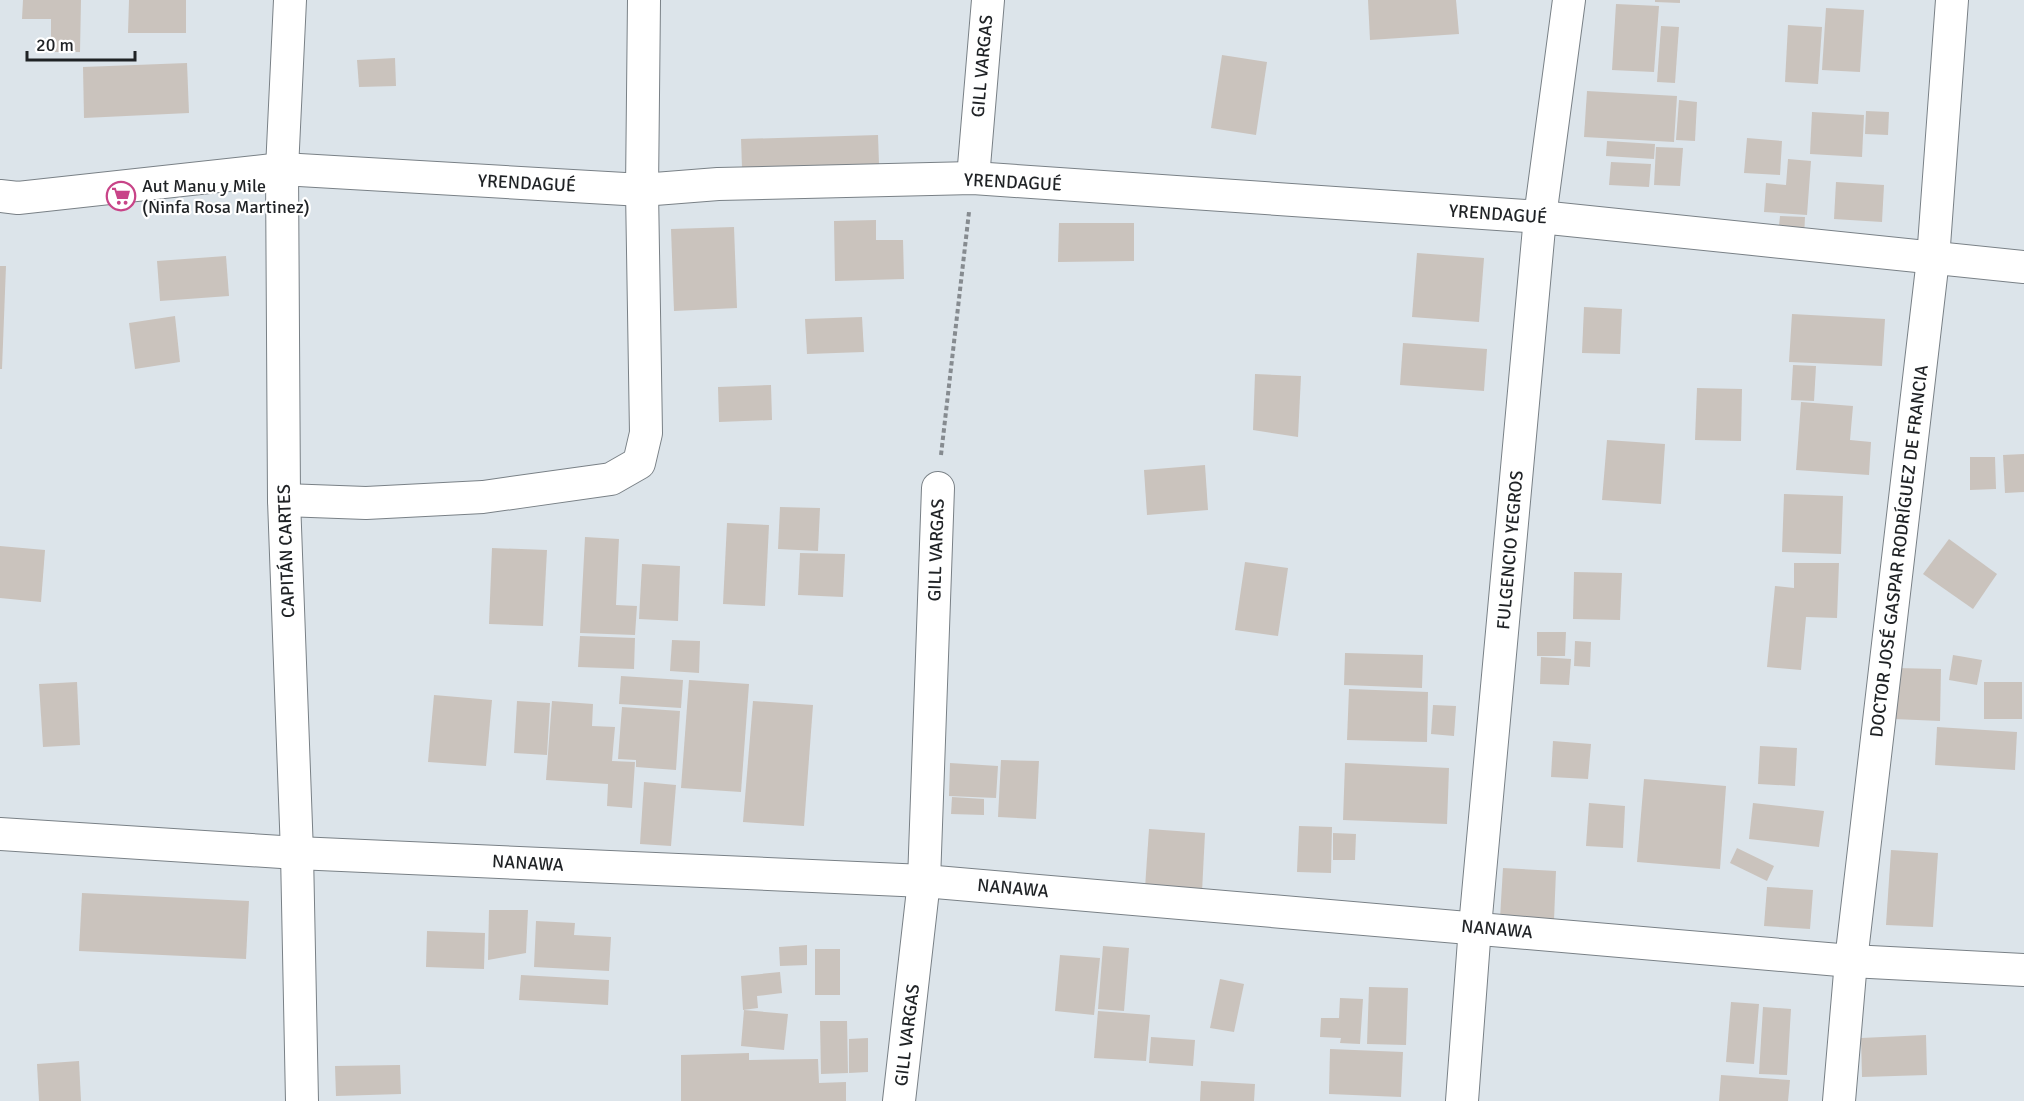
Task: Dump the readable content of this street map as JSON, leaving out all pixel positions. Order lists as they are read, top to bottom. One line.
{"streets":{"street":["GILL VARGAS","YRENDAGUÉ","FULGENCIO YEGROS","CAPITÁN CARTES","DOCTOR JOSÉ GASPAR RODRÍGUEZ DE FRANCIA","NANAWA"]},"crossings":[["GILL VARGAS","YRENDAGUÉ"],["GILL VARGAS","NANAWA"],["YRENDAGUÉ","FULGENCIO YEGROS"],["YRENDAGUÉ","CAPITÁN CARTES"],["YRENDAGUÉ","DOCTOR JOSÉ GASPAR RODRÍGUEZ DE FRANCIA"],["FULGENCIO YEGROS","NANAWA"],["CAPITÁN CARTES","NANAWA"],["DOCTOR JOSÉ GASPAR RODRÍGUEZ DE FRANCIA","NANAWA"]],"places":{"supermarket":["Aut Manu y Mile (Ninfa Rosa Martinez)"]},"scale_bar":"20 m"}
